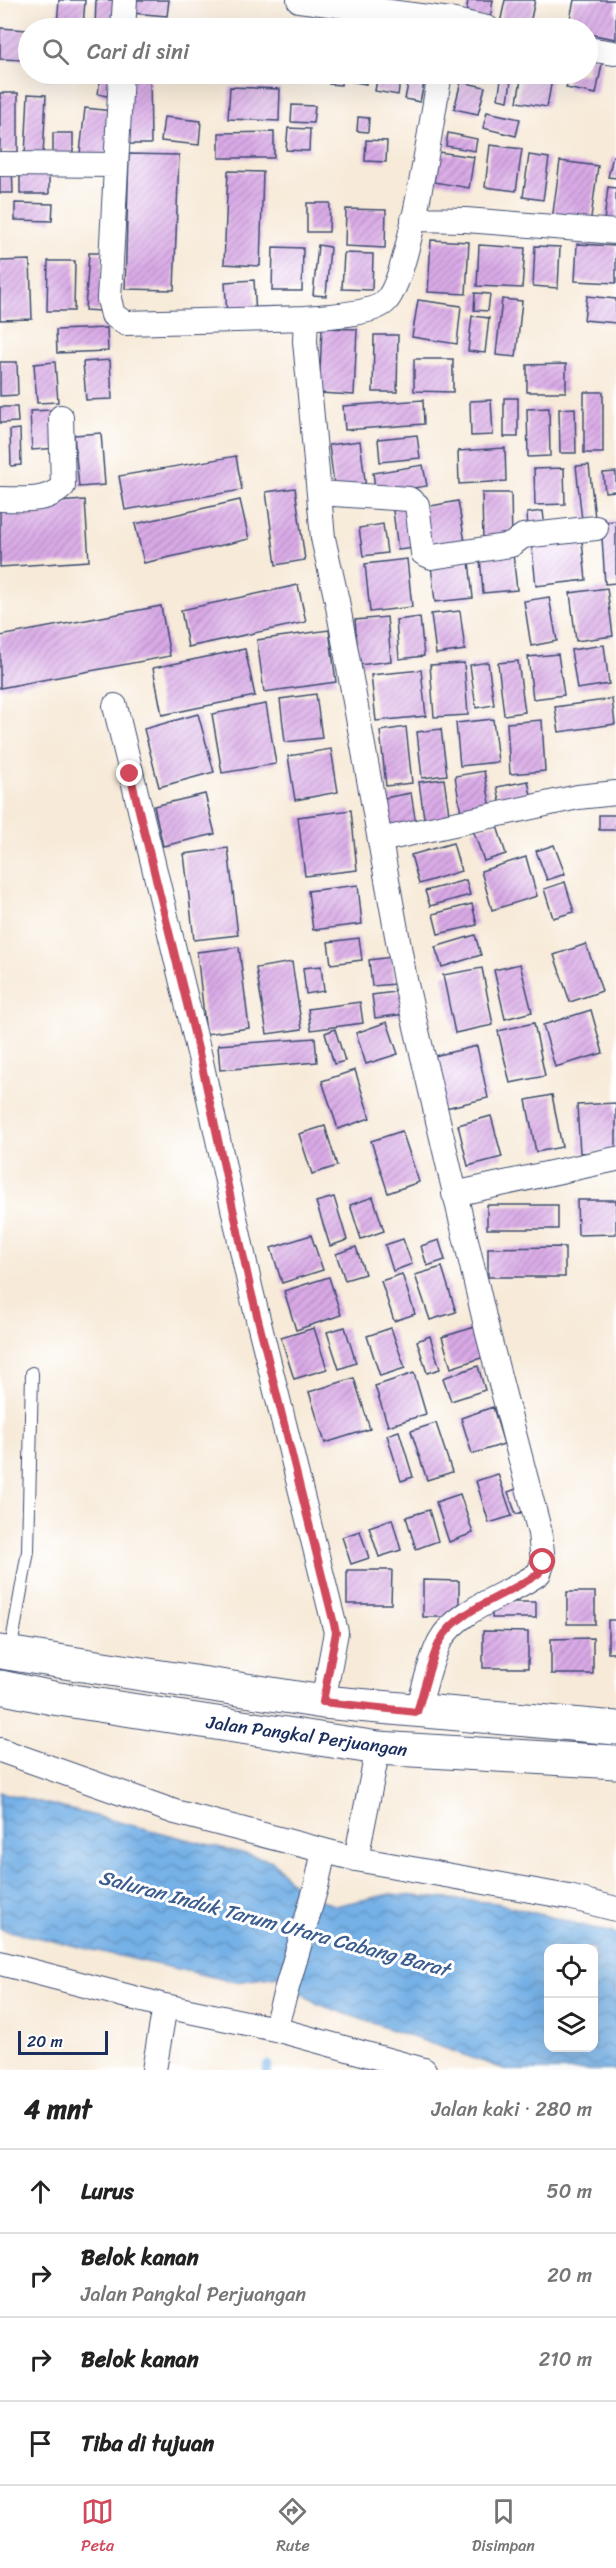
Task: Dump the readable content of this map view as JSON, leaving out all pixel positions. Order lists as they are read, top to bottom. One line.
{"streets":{"main road":["Jalan Pangkal Perjuangan"]},"water":["Saluran Induk Tarum Utara Cabang Barat"],"scale_bar":"20 m","page":{"search":"Cari di sini","scale":"20 m","heading":["4 mnt","Jalan kaki · 280 m"],"list":[["Lurus","50 m"],["Belok kanan","Jalan Pangkal Perjuangan","20 m"],["Belok kanan","210 m"],"Tiba di tujuan"],"nav":["Peta","Rute","Disimpan"]}}
